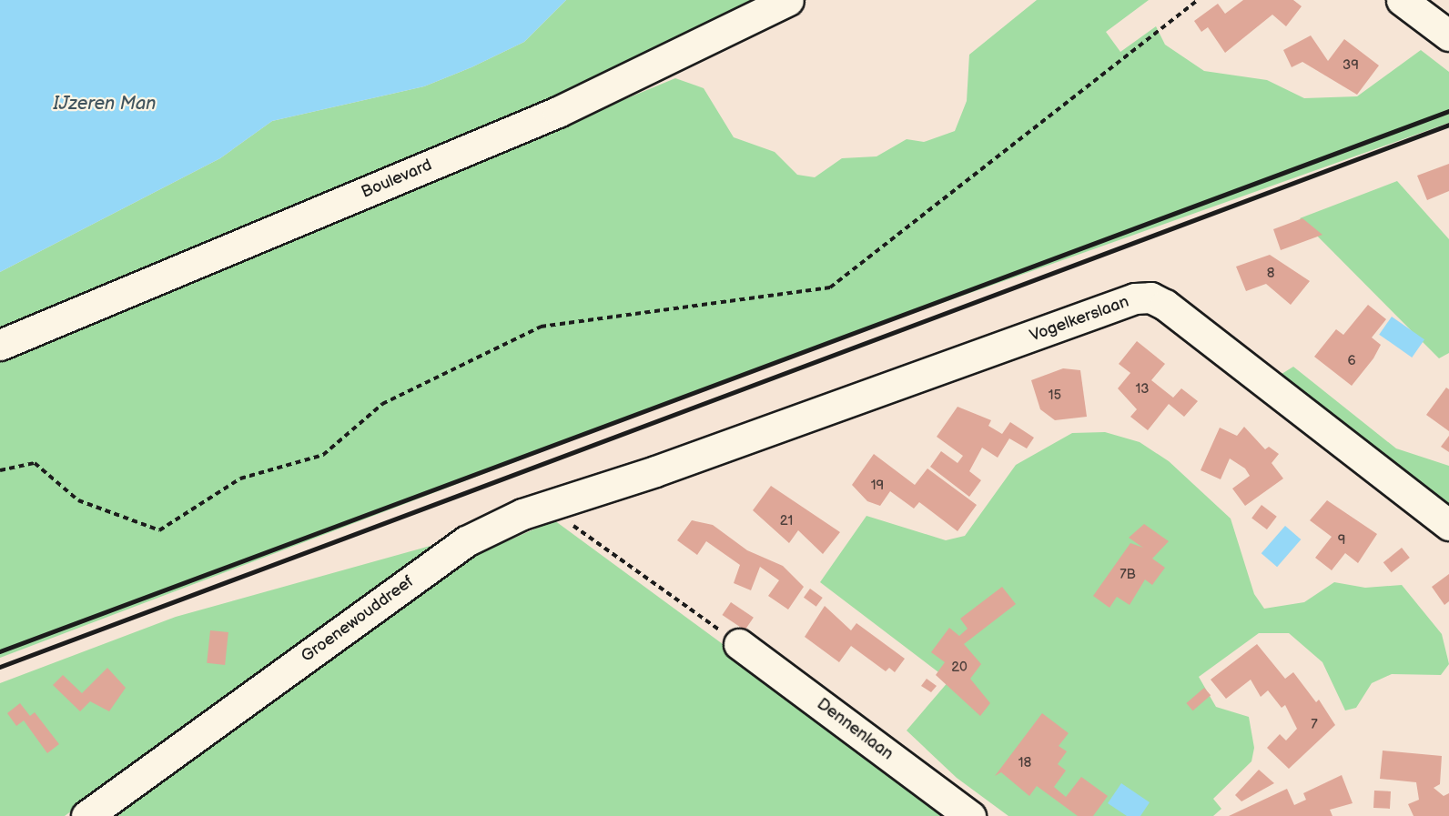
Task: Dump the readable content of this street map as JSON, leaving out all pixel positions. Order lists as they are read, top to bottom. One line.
{"streets":{"street":["Boulevard","Vogelkerslaan","Groenewouddreef","Dennenlaan"]},"crossings":[["Vogelkerslaan","Groenewouddreef"]],"water":["IJzeren Man"],"house_numbers":["39","8","6","13","15","19","21","9","7B","20","7","18"]}
